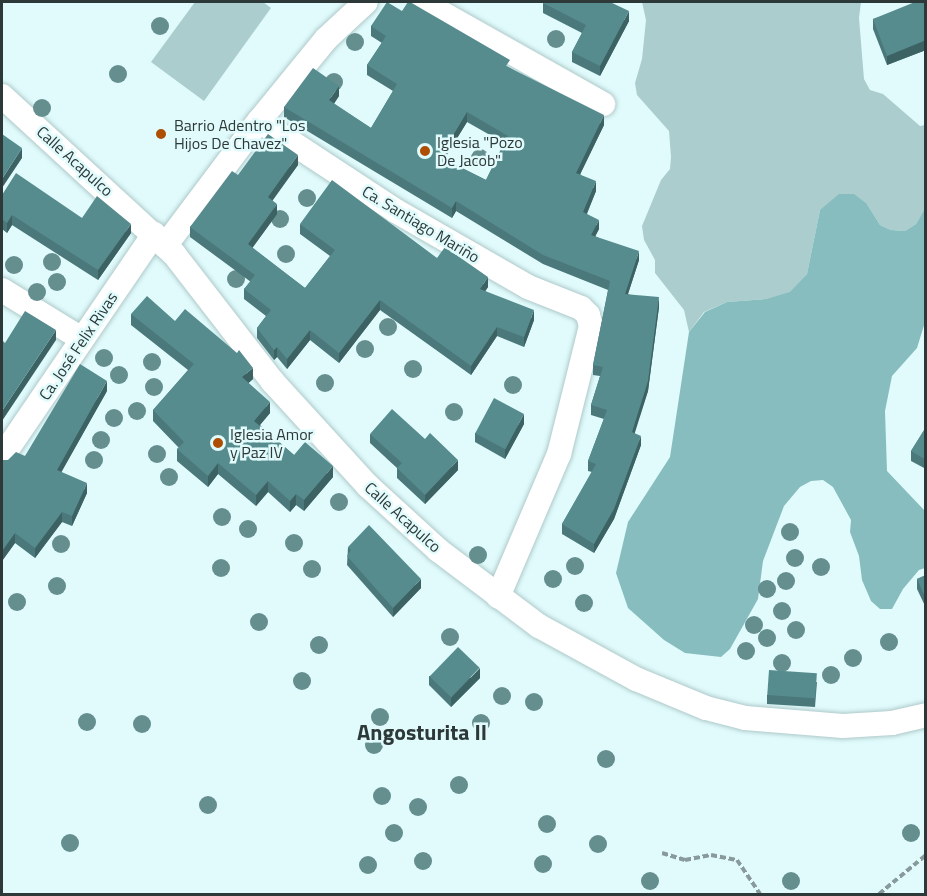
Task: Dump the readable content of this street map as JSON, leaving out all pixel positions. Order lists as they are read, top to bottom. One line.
{"streets":{"street":["Calle Acapulco","Ca. Santiago Mariño","Ca. José Felix Rivas"]},"crossings":[["Calle Acapulco","Ca. Santiago Mariño"],["Calle Acapulco","Ca. José Felix Rivas"],["Ca. Santiago Mariño","Ca. José Felix Rivas"]],"districts":["Angosturita II"],"places":["Barrio Adentro \"Los Hijos De Chavez\"","Iglesia \"Pozo De Jacob\"","Iglesia Amor y Paz IV"]}
